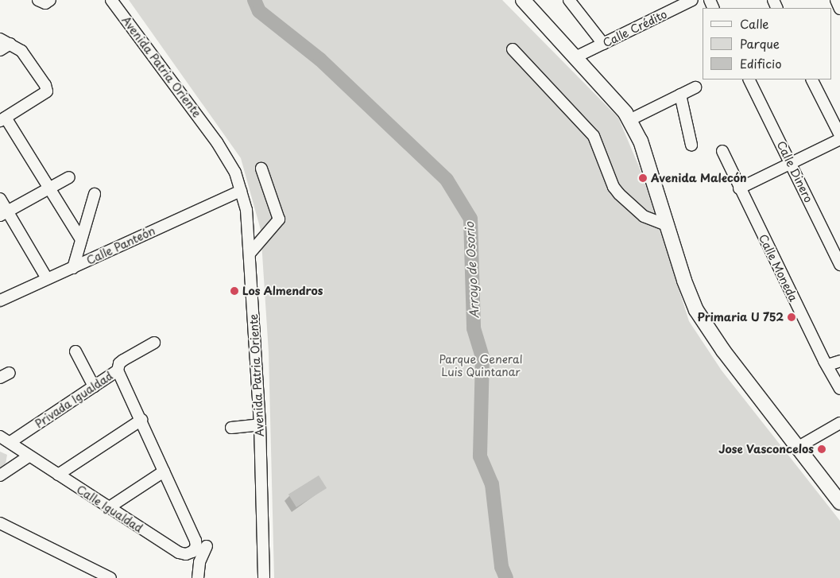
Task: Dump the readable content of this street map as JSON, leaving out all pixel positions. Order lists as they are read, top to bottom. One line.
{"streets":{"street":["Calle Crédito","Avenida Patria Oriente","Calle Dinero","Calle Panteón","Calle Moneda","Privada Igualdad","Calle Igualdad"]},"crossings":[["Avenida Patria Oriente","Calle Panteón"],["Privada Igualdad","Calle Igualdad"]],"water":["Arroyo de Osorio"],"parks":["Parque General Luis Quintanar"],"places":["Avenida Malecón","Los Almendros","Primaria U 752","Jose Vasconcelos"],"legend":["Calle","Parque","Edificio"]}
